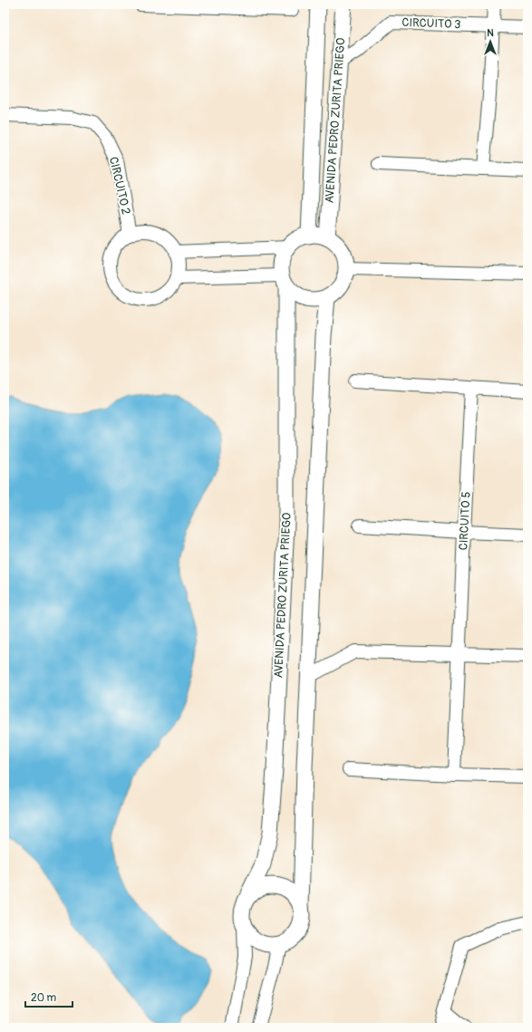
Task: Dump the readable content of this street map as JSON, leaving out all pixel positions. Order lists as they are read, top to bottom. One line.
{"streets":{"street":["CIRCUITO 3","AVENIDA PEDRO ZURITA PRIEGO","CIRCUITO 2","CIRCUITO 5"]},"crossings":[["CIRCUITO 3","AVENIDA PEDRO ZURITA PRIEGO"]],"scale_bar":"20 m","north":"top"}
